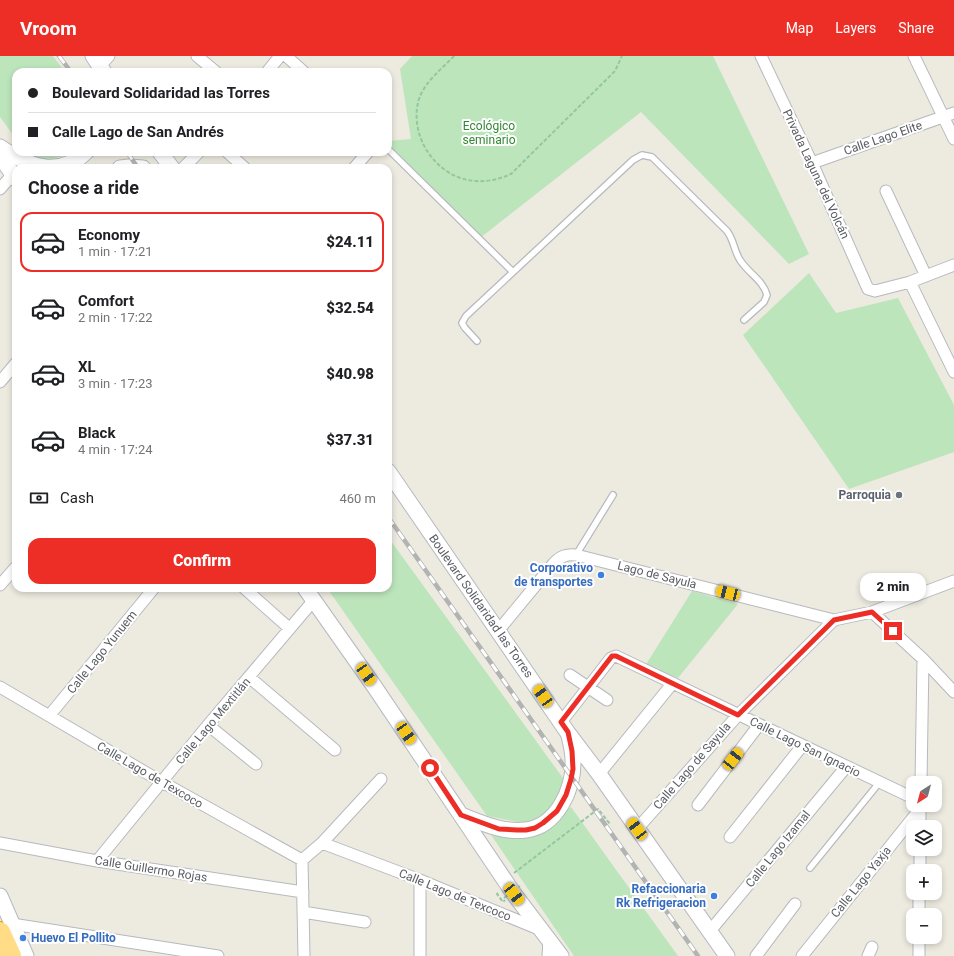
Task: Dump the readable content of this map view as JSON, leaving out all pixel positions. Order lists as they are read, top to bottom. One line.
{"streets":{"main road":["Boulevard Solidaridad las Torres"],"street":["Calle Lago Elite","Privada Laguna del Volcán","Lago de Sayula","Calle Lago Yunuem","Calle Lago Mextitlán","Calle Lago San Ignacio","Calle Lago de Sayula","Calle Lago de Texcoco","Calle Lago Izamal","Calle Guillermo Rojas","Calle Lago Yaxja"]},"crossings":[["Calle Lago Elite","Privada Laguna del Volcán"],["Lago de Sayula","Boulevard Solidaridad las Torres"],["Lago de Sayula","Calle Lago de Sayula"],["Boulevard Solidaridad las Torres","Calle Lago de Sayula"],["Boulevard Solidaridad las Torres","Calle Lago Izamal"],["Calle Lago Yunuem","Calle Lago de Texcoco"],["Calle Lago Mextitlán","Calle Lago de Texcoco"],["Calle Lago Mextitlán","Calle Guillermo Rojas"],["Calle Lago San Ignacio","Calle Lago de Sayula"],["Calle Lago San Ignacio","Calle Lago Izamal"]],"parks":["Ecológico seminario"],"places":["Parroquia","Corporativo de transportes","Refaccionaria Rk Refrigeracion","Huevo El Pollito"],"north":"bottom left","page":{"header":"Vroom","nav":["Map","Layers","Share"],"banner":["Boulevard Solidaridad las Torres","Calle Lago de San Andrés"],"heading":"Choose a ride","list":[{"name":"Economy","note":"1 min · 17:21","value":"$24.11"},{"name":"Comfort","note":"2 min · 17:22","value":"$32.54"},{"name":"XL","note":"3 min · 17:23","value":"$40.98"},{"name":"Black","note":"4 min · 17:24","value":"$37.31"}],"pay":["Cash","460 m"],"buttons":"Confirm","bubble":"2 min","map_buttons":["+","−"]}}
